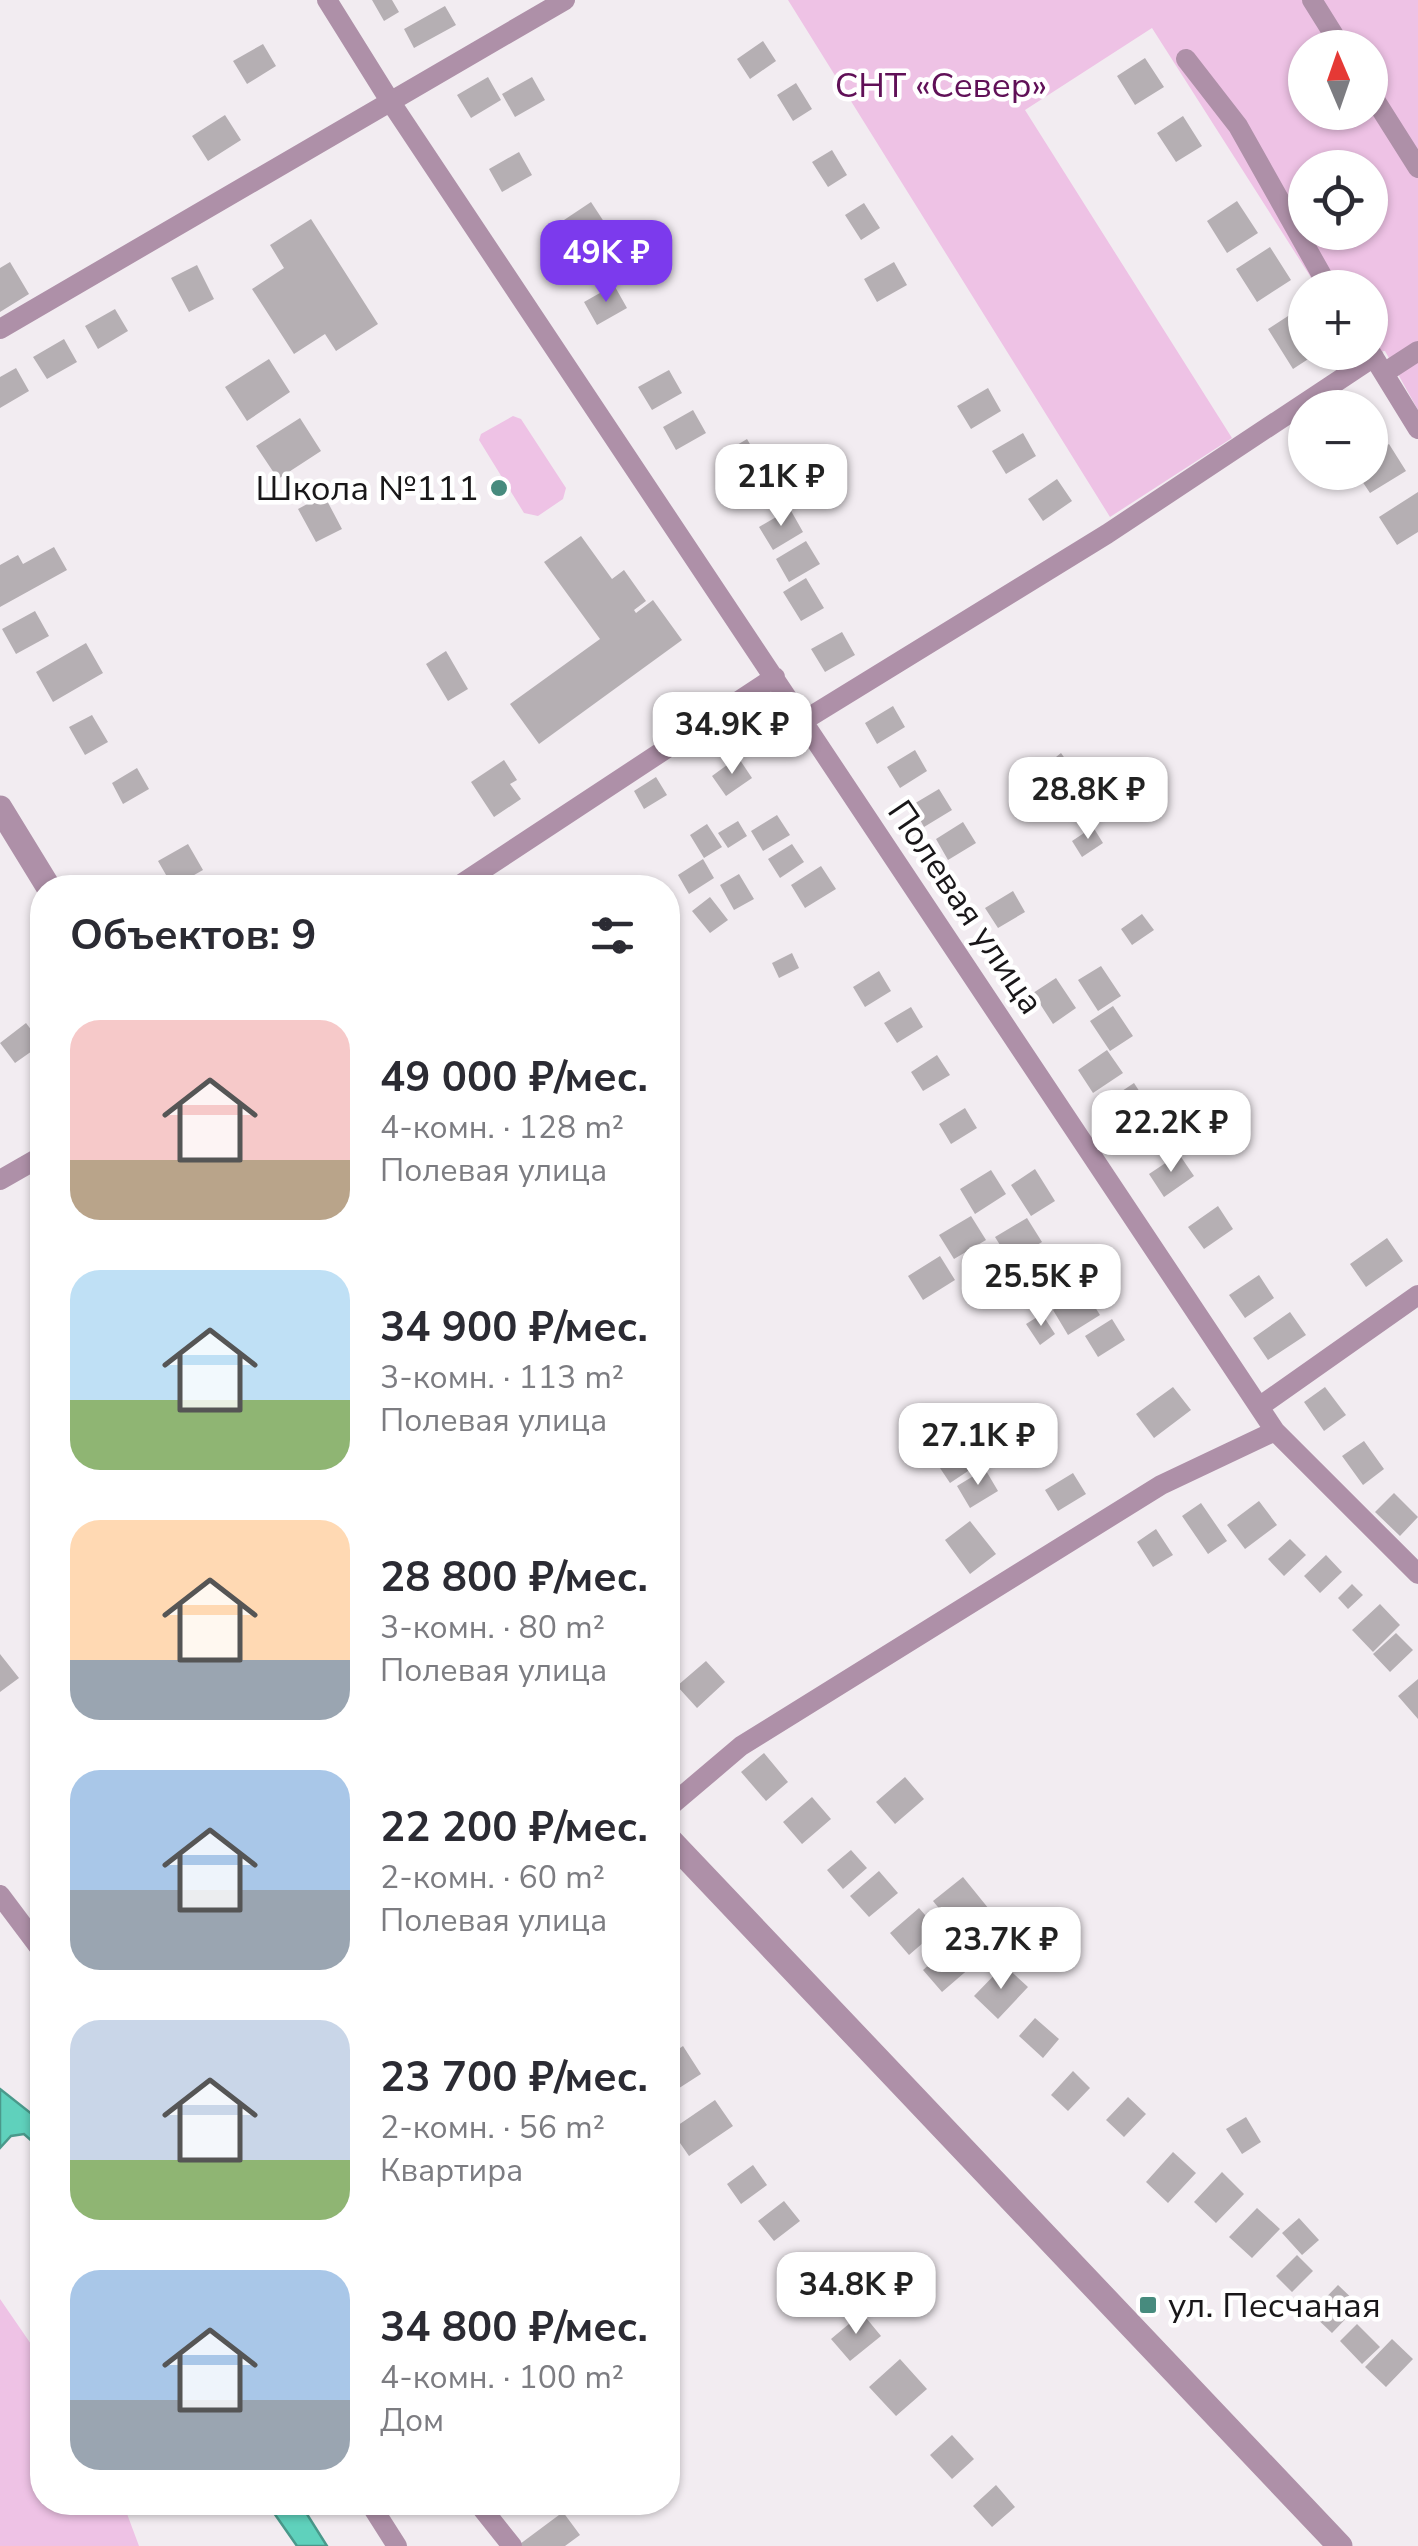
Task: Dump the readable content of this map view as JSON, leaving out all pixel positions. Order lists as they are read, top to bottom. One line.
{"streets":{"street":["Полевая улица"]},"parks":["СНТ «Север»"],"places":{"other":["Школа №111"],"transit":["ул. Песчаная"]},"north":"top","page":{"map_buttons":["+","−"],"price":["49K ₽","21K ₽","34.9K ₽","28.8K ₽","22.2K ₽","25.5K ₽","27.1K ₽","23.7K ₽","34.8K ₽"],"heading":"Объектов: 9","list":[{"name":"49 000 ₽/мес.","note":"4-комн. · 128 m² · Полевая улица"},{"name":"34 900 ₽/мес.","note":"3-комн. · 113 m² · Полевая улица"},{"name":"28 800 ₽/мес.","note":"3-комн. · 80 m² · Полевая улица"},{"name":"22 200 ₽/мес.","note":"2-комн. · 60 m² · Полевая улица"},{"name":"23 700 ₽/мес.","note":"2-комн. · 56 m² · Квартира"},{"name":"34 800 ₽/мес.","note":"4-комн. · 100 m² · Дом"}]}}
